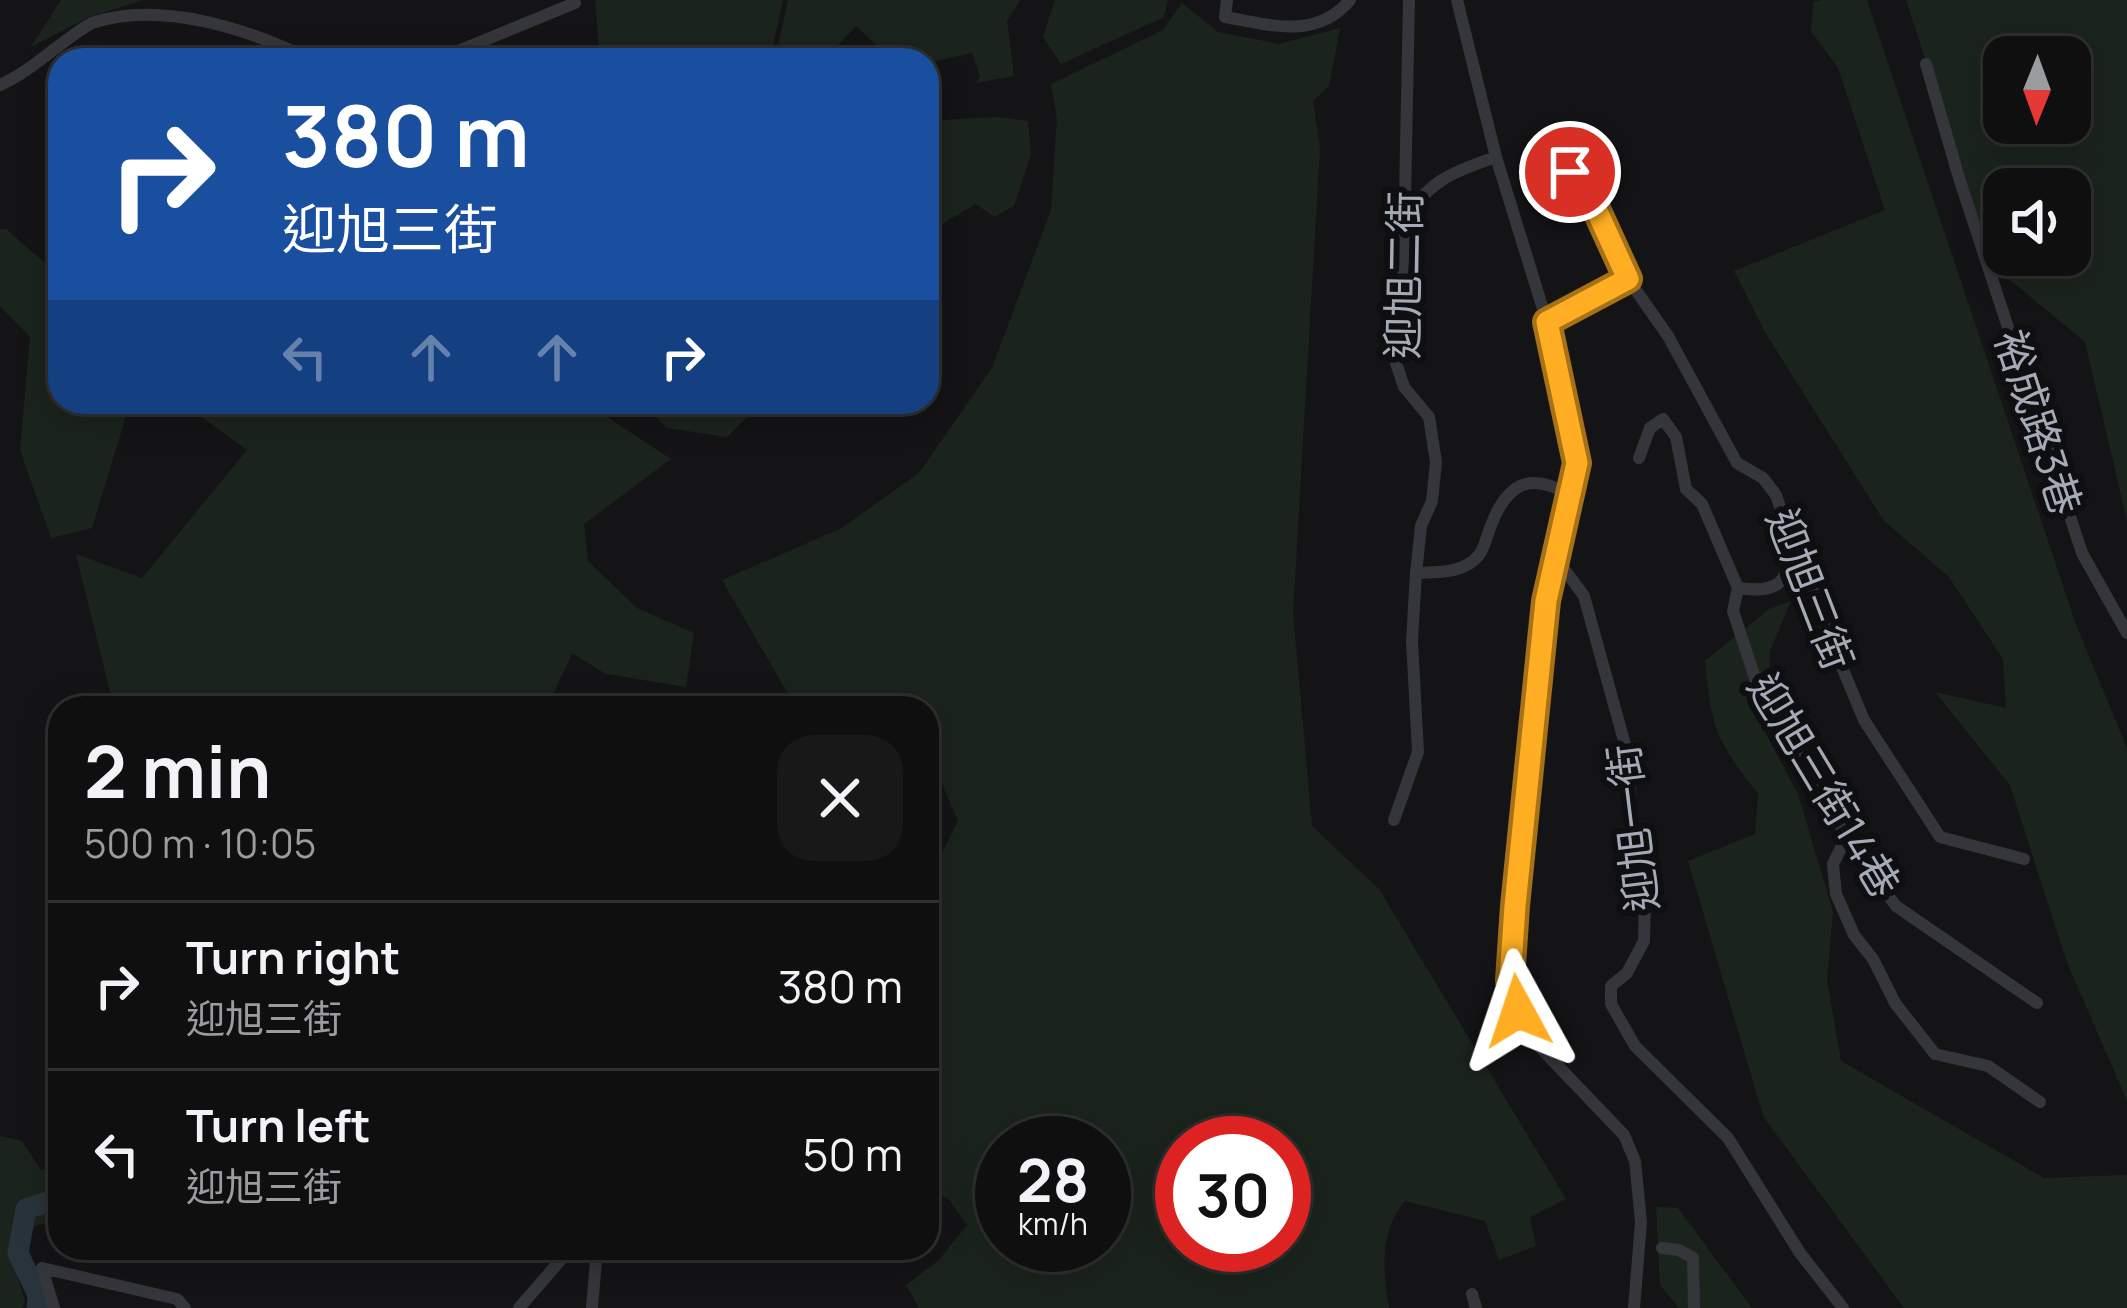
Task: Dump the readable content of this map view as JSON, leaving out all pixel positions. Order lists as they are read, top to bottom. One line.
{"streets":{"street":["迎旭二街","裕成路3巷","迎旭三街","迎旭三街14巷","迎旭一街"]},"north":"bottom","page":{"turn":["380 m","迎旭三街"],"heading":["2 min","500 m · 10:05"],"list":[{"name":"Turn right","note":"迎旭三街","value":"380 m"},{"name":"Turn left","note":"迎旭三街","value":"50 m"}],"speed":"28 km/h","limit":"30"}}
